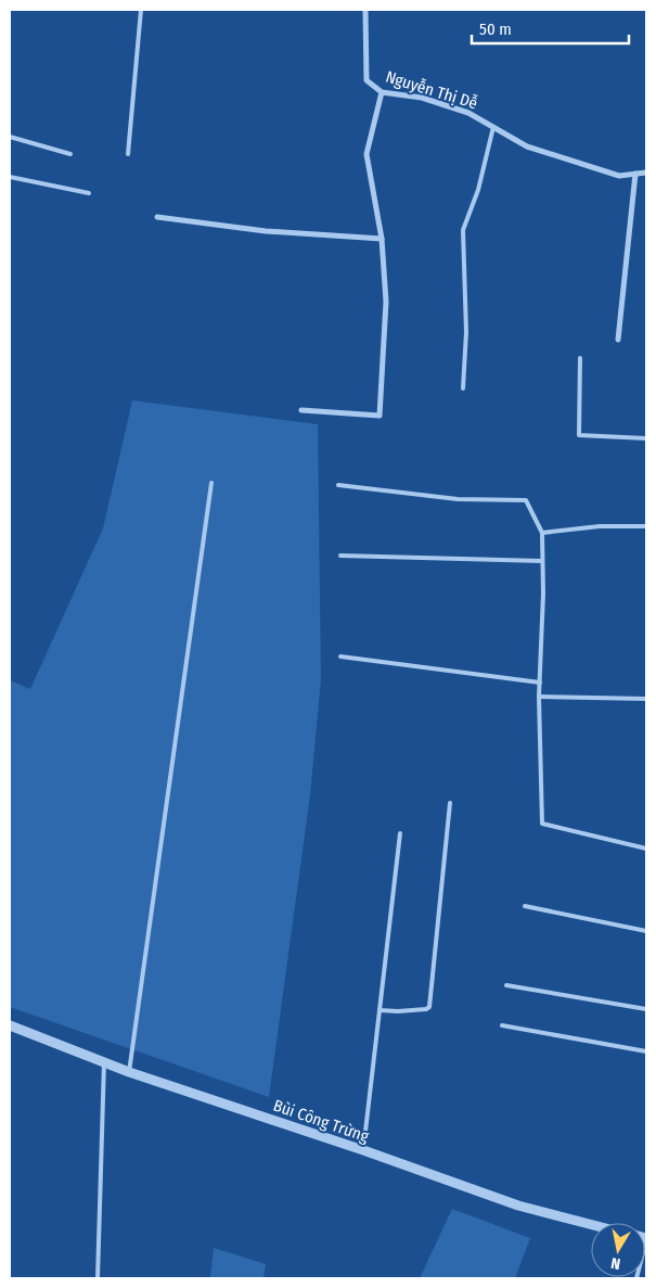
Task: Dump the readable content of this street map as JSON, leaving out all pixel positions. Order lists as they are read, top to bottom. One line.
{"streets":{"street":["Nguyễn Thị Dễ","Bùi Công Trừng"]},"scale_bar":"50 m","north":"bottom"}
